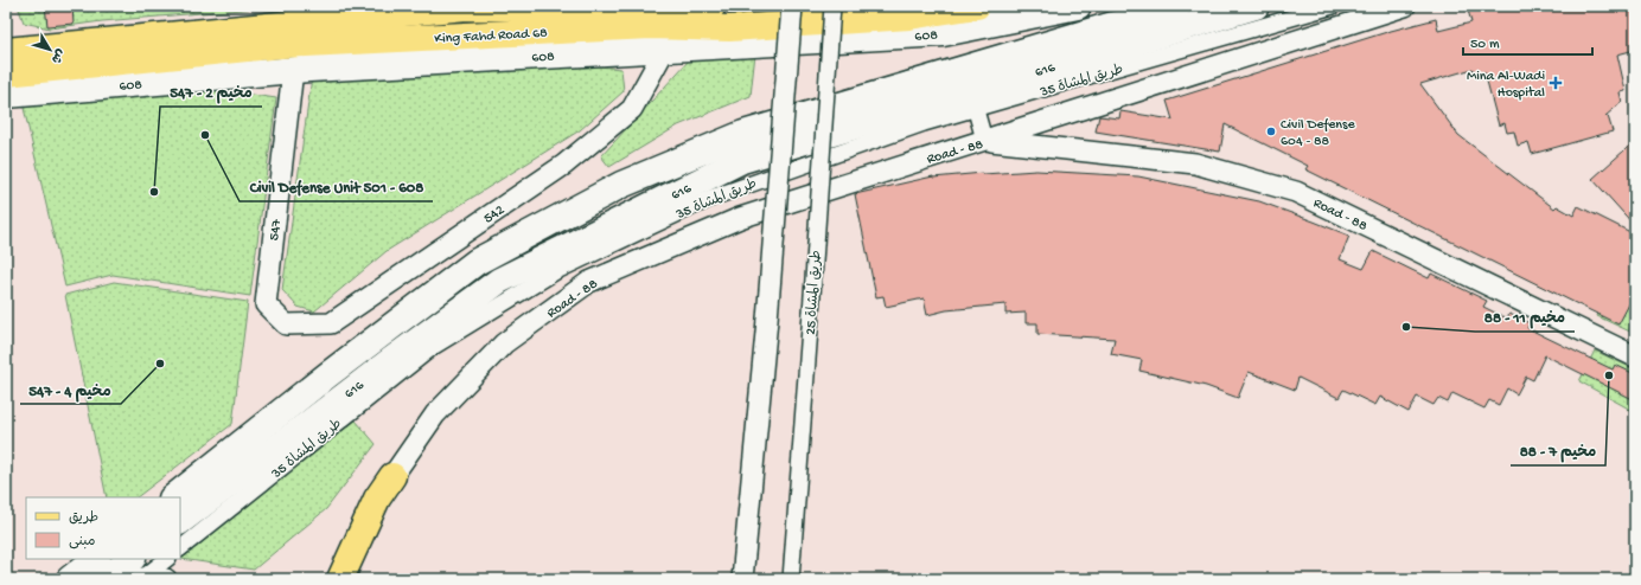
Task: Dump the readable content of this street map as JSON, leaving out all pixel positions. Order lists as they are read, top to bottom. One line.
{"streets":{"main road":["King Fahd Road 68","608","616"],"street":["طريق المشاة 35","Road - 88","542","547","طريق المشاة 25"]},"crossings":[["608","542"],["608","547"],["542","547"]],"places":{"health":["Mina Al-Wadi Hospital"],"other":["Civil Defense 604 - 88","Civil Defense Unit 501 - 608","مخيم 2 - 547","مخيم 11 - 88","مخيم 4 - 547","مخيم 7 - 88"]},"legend":["طريق","مبنى"],"scale_bar":"50 m","north":"bottom right"}
